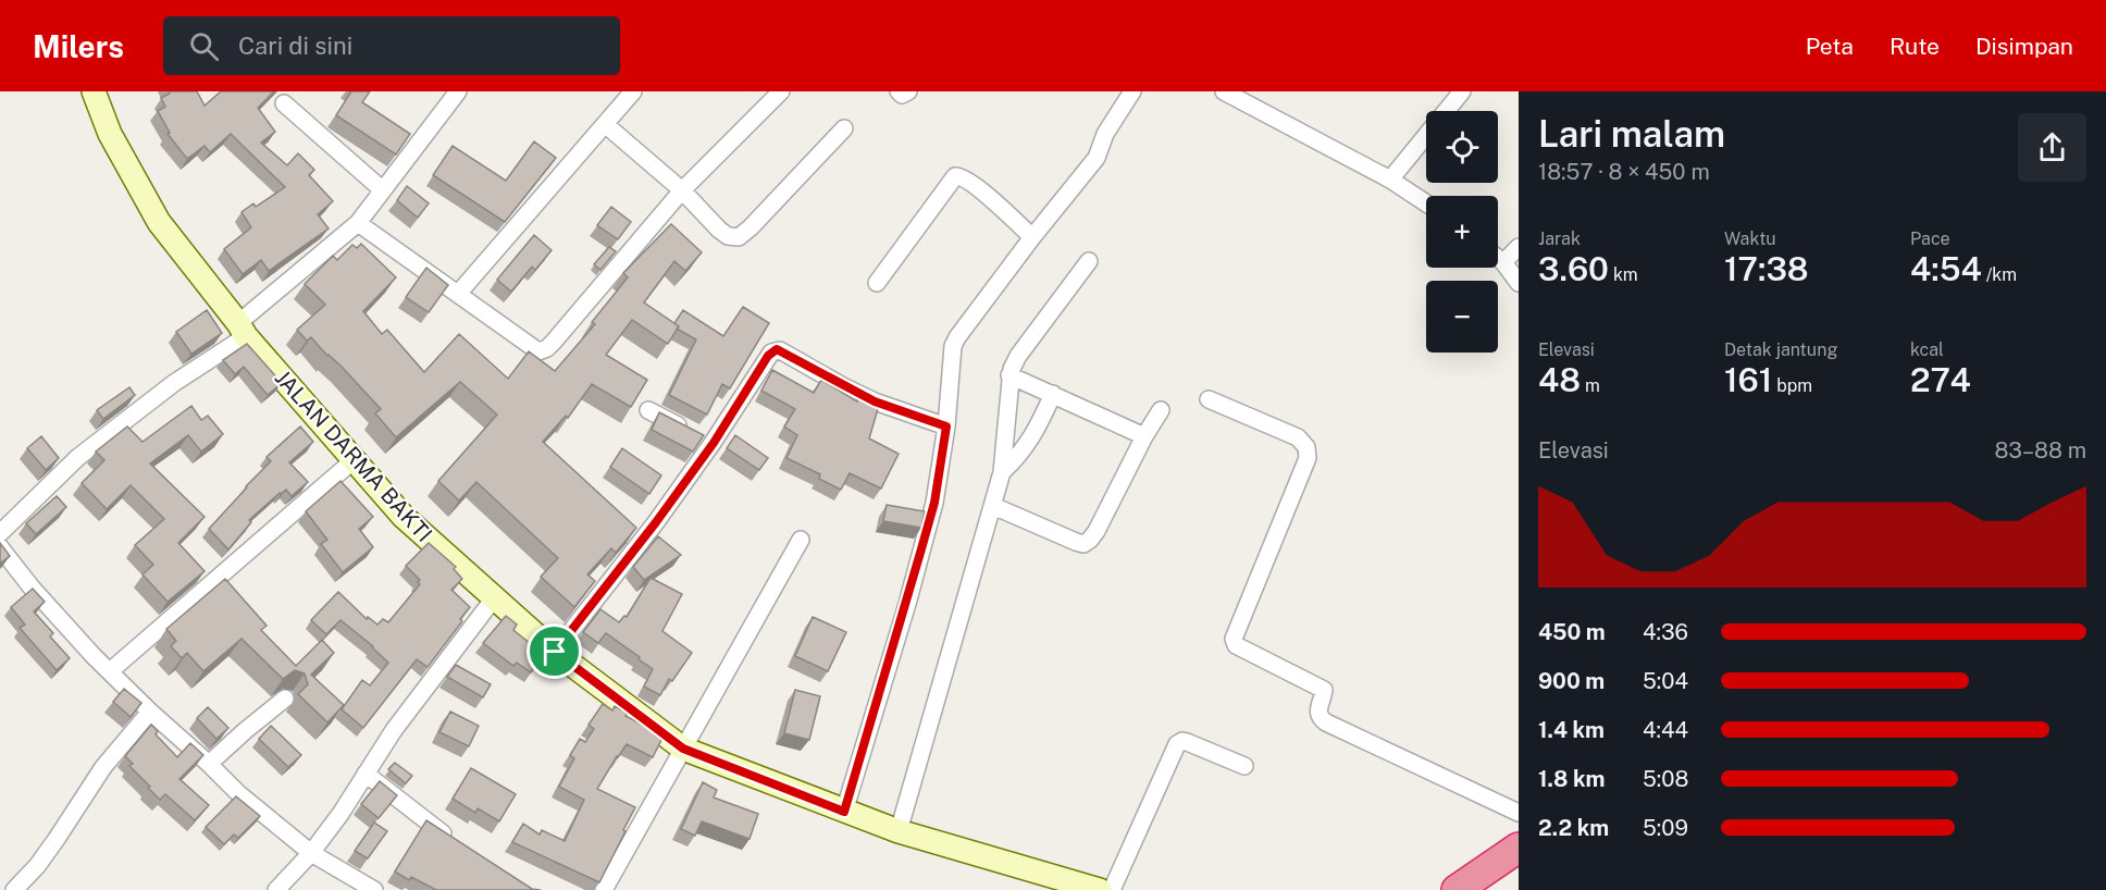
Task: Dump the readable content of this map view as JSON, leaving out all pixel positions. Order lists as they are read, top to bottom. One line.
{"streets":{"street":["JALAN DARMA BAKTI"]},"page":{"header":"Milers","search":"Cari di sini","nav":["Peta","Rute","Disimpan"],"heading":["Lari malam","18:57 · 8 × 450 m"],"map_buttons":["+","−"],"stats":[["Jarak","3.60 km"],["Waktu","17:38"],["Pace","4:54 /km"],["Elevasi","48 m"],["Detak jantung","161 bpm"],["kcal","274"]],"chart":["Elevasi","83–88 m"],"list":[{"name":"450 m","note":"4:36"},{"name":"900 m","note":"5:04"},{"name":"1.4 km","note":"4:44"},{"name":"1.8 km","note":"5:08"},{"name":"2.2 km","note":"5:09"}]}}
